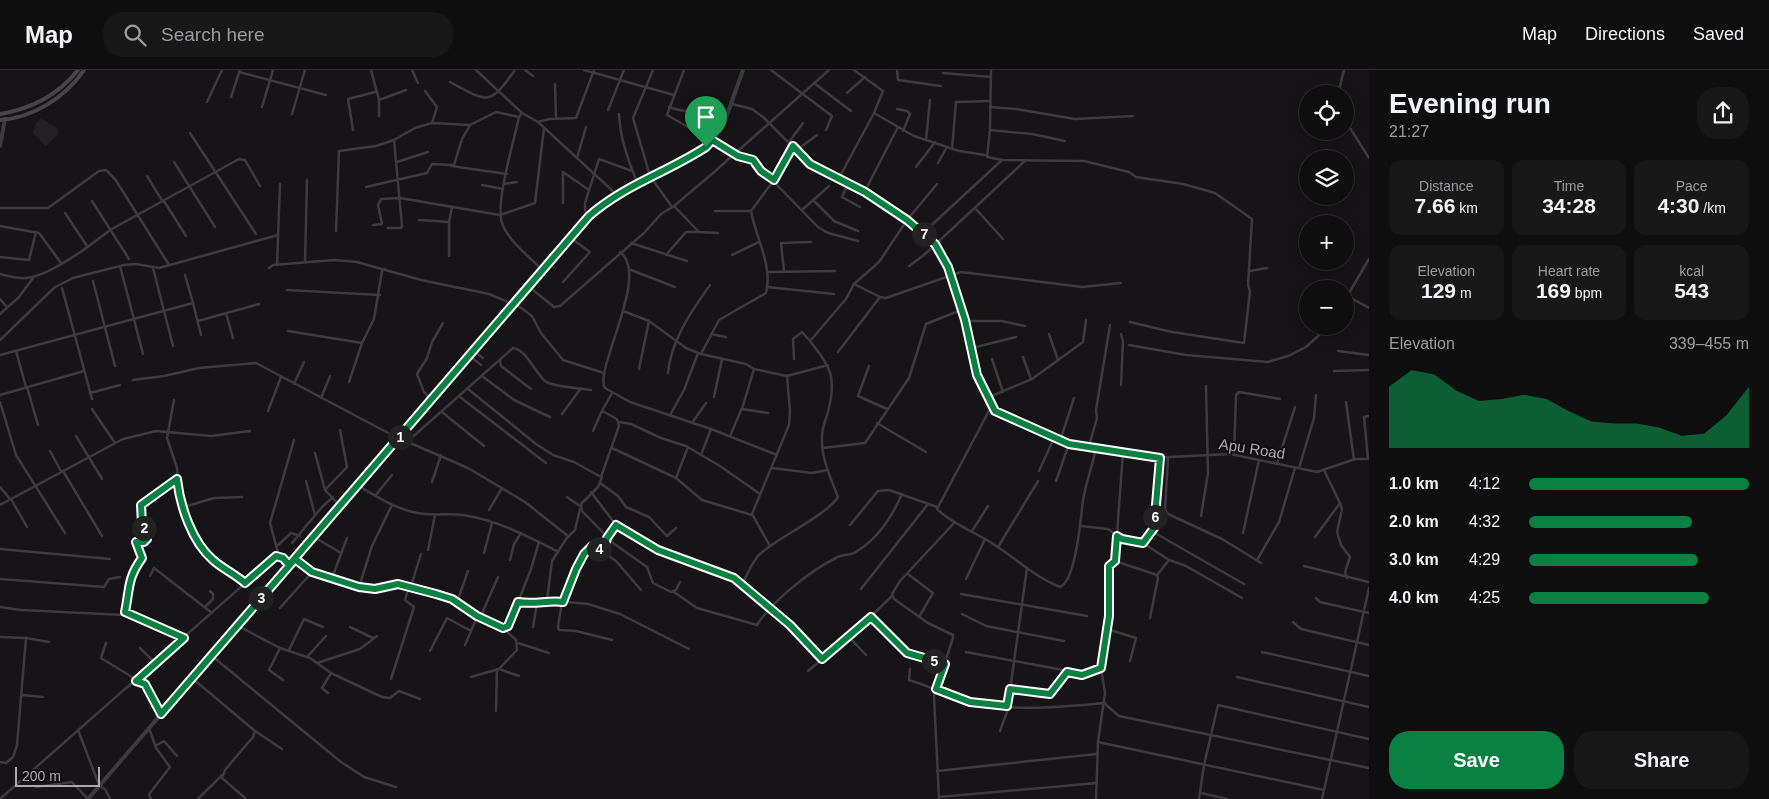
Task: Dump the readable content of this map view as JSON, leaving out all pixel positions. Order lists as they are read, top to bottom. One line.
{"streets":{"street":["Apu Road"]},"scale_bar":"200 m","page":{"header":"Map","search":"Search here","nav":["Map","Directions","Saved"],"heading":["Evening run","21:27"],"map_buttons":["+","−"],"stats":[["Distance","7.66 km"],["Time","34:28"],["Pace","4:30 /km"],["Elevation","129 m"],["Heart rate","169 bpm"],["kcal","543"]],"pins":["7","1","6","2","4","3","5"],"chart":["Elevation","339–455 m"],"list":[{"name":"1.0 km","note":"4:12"},{"name":"2.0 km","note":"4:32"},{"name":"3.0 km","note":"4:29"},{"name":"4.0 km","note":"4:25"}],"buttons":["Save","Share"],"scale":"200 m"}}
